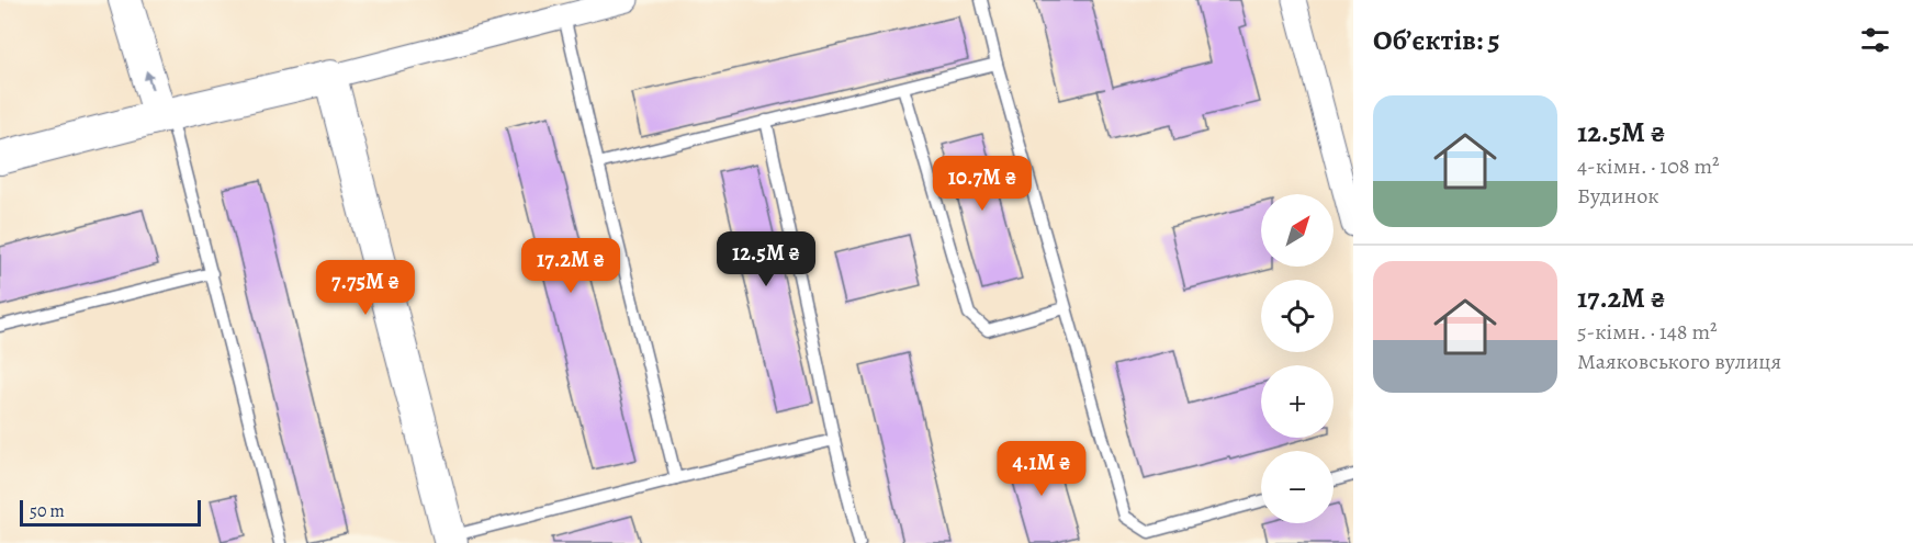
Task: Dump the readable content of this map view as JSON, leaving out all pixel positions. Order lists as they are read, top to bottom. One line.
{"scale_bar":"50 m","north":"top right","page":{"heading":"Об’єктів: 5","list":[{"name":"12.5M ₴","note":"4-кімн. · 108 m² · Будинок"},{"name":"17.2M ₴","note":"5-кімн. · 148 m² · Маяковського вулиця"}],"price":["10.7M ₴","12.5M ₴","17.2M ₴","7.75M ₴","4.1M ₴"],"map_buttons":["+","−"],"scale":"50 m"}}
